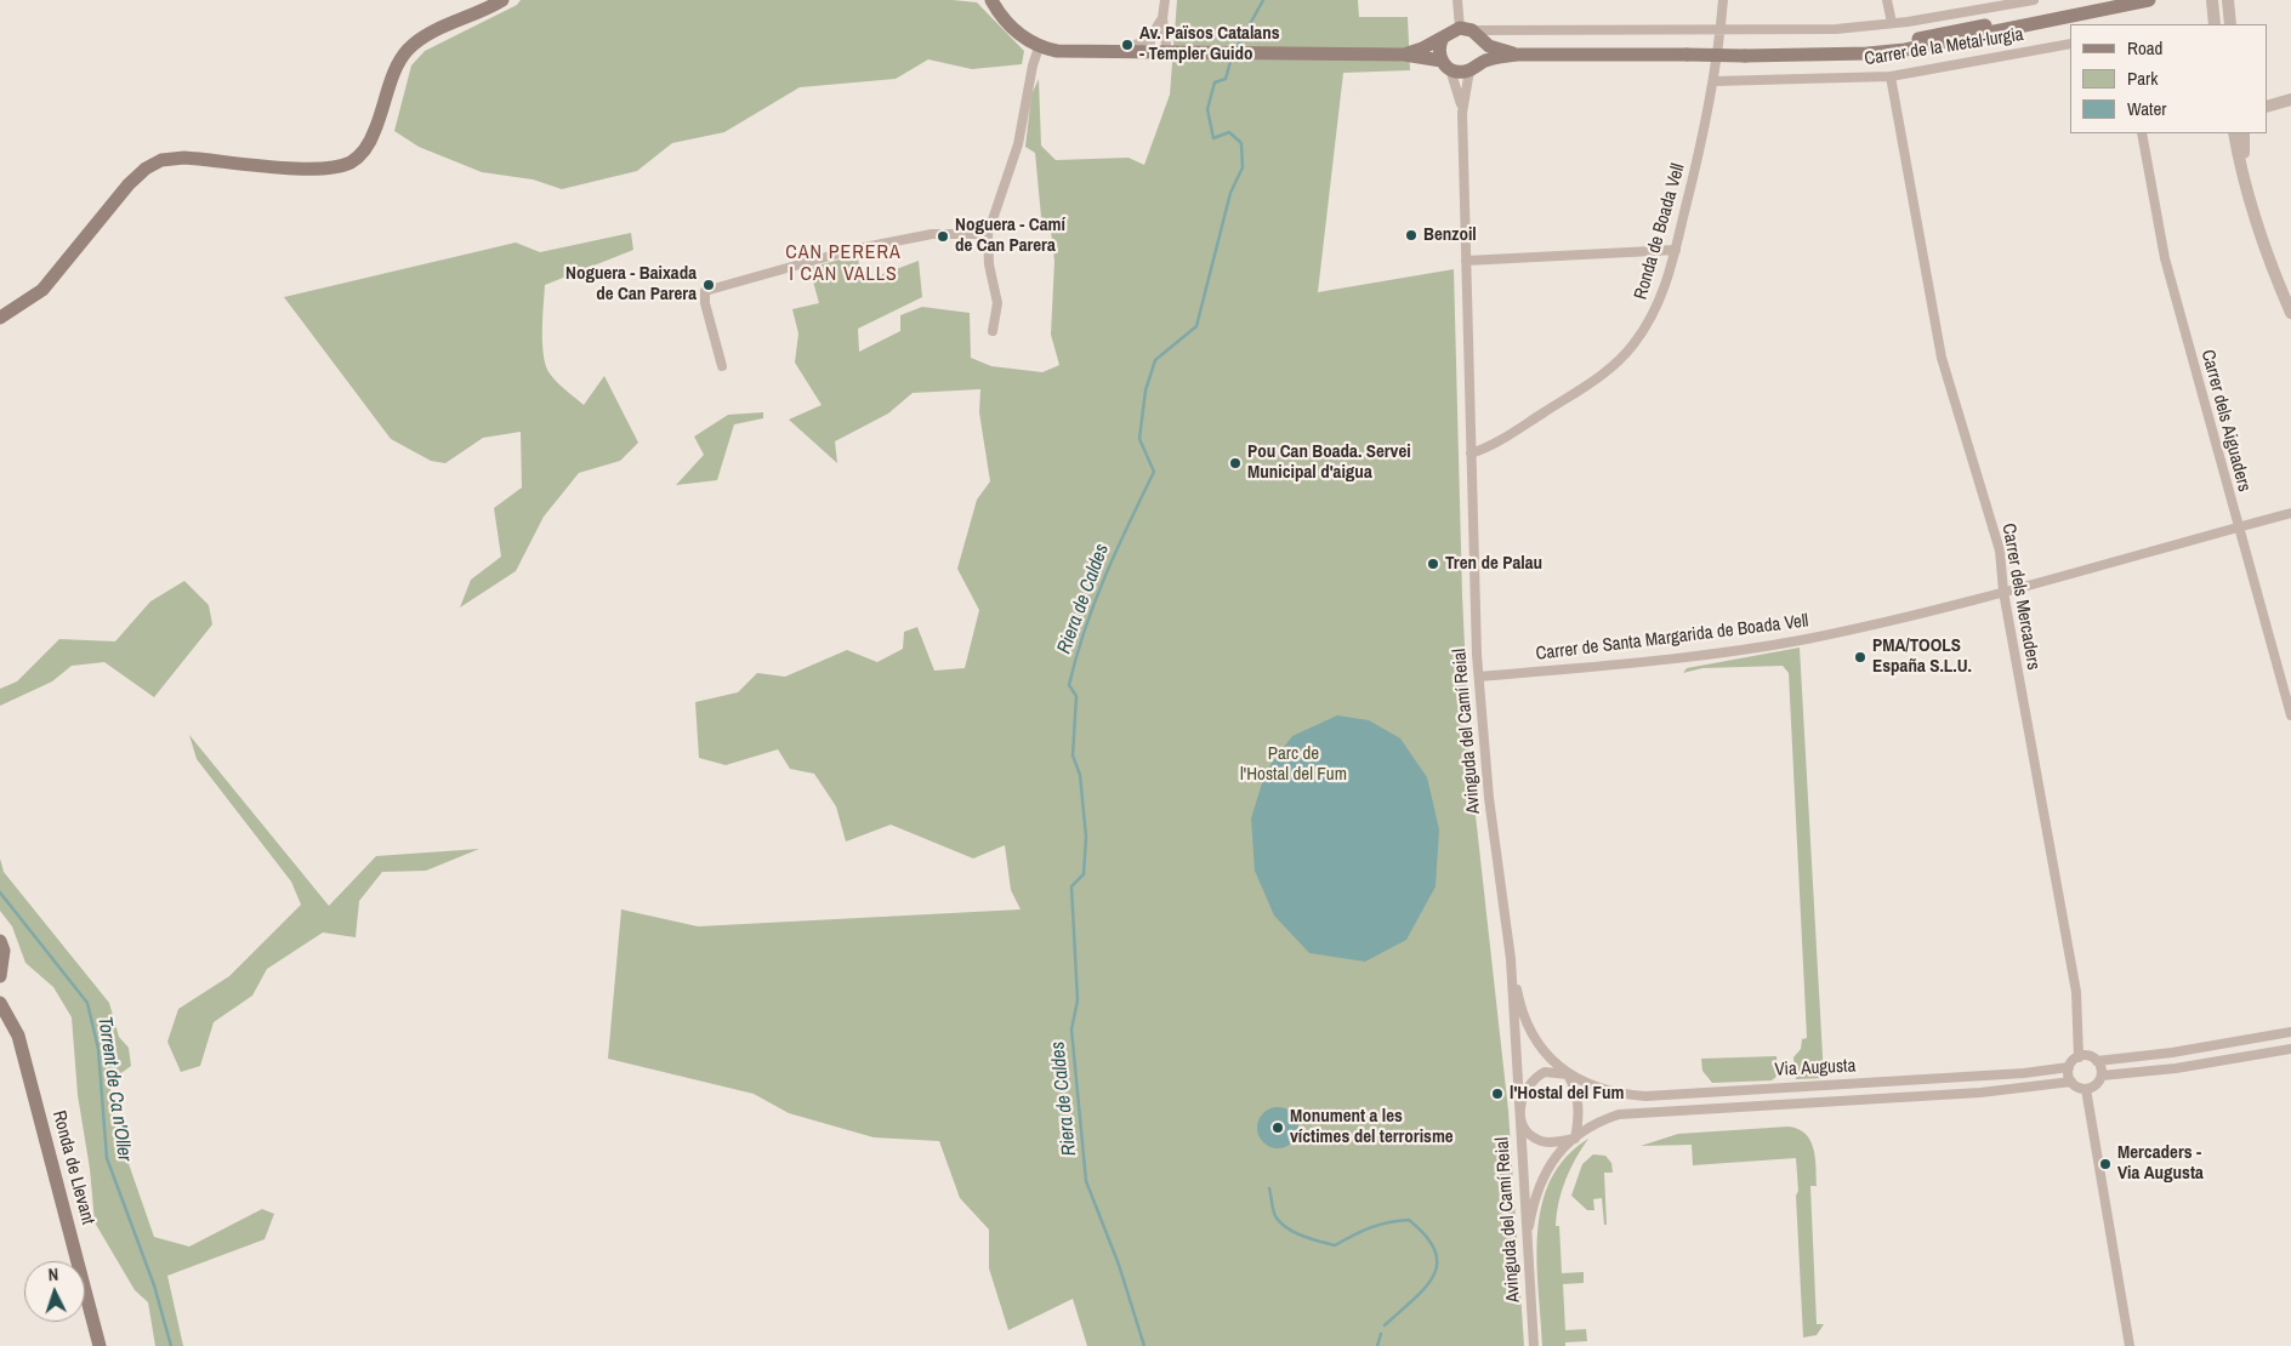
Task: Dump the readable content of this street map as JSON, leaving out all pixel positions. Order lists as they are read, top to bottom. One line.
{"streets":{"main road":["Ronda de Llevant"],"street":["Carrer de la Metal·lurgia","Ronda de Boada Vell","Carrer dels Aiguaders","Carrer dels Mercaders","Carrer de Santa Margarida de Boada Vell","Avinguda del Camí Reial","Via Augusta"]},"crossings":[["Carrer de la Metal·lurgia","Ronda de Boada Vell"],["Carrer de la Metal·lurgia","Carrer dels Mercaders"],["Ronda de Boada Vell","Avinguda del Camí Reial"],["Carrer dels Aiguaders","Carrer de Santa Margarida de Boada Vell"],["Carrer dels Mercaders","Carrer de Santa Margarida de Boada Vell"],["Carrer dels Mercaders","Via Augusta"],["Carrer de Santa Margarida de Boada Vell","Avinguda del Camí Reial"],["Avinguda del Camí Reial","Via Augusta"]],"districts":["CAN PERERA I CAN VALLS"],"water":["Riera de Caldes","Torrent de Ca n'Oller"],"parks":["Parc de l'Hostal del Fum"],"places":["Av. Països Catalans - Templer Guido","Benzoil","Noguera - Camí de Can Parera","Noguera - Baixada de Can Parera","Pou Can Boada. Servei Municipal d'aigua","Tren de Palau","PMA/TOOLS España S.L.U.","l'Hostal del Fum","Monument a les víctimes del terrorisme","Mercaders - Via Augusta"],"legend":["Road","Park","Water"],"north":"top"}
